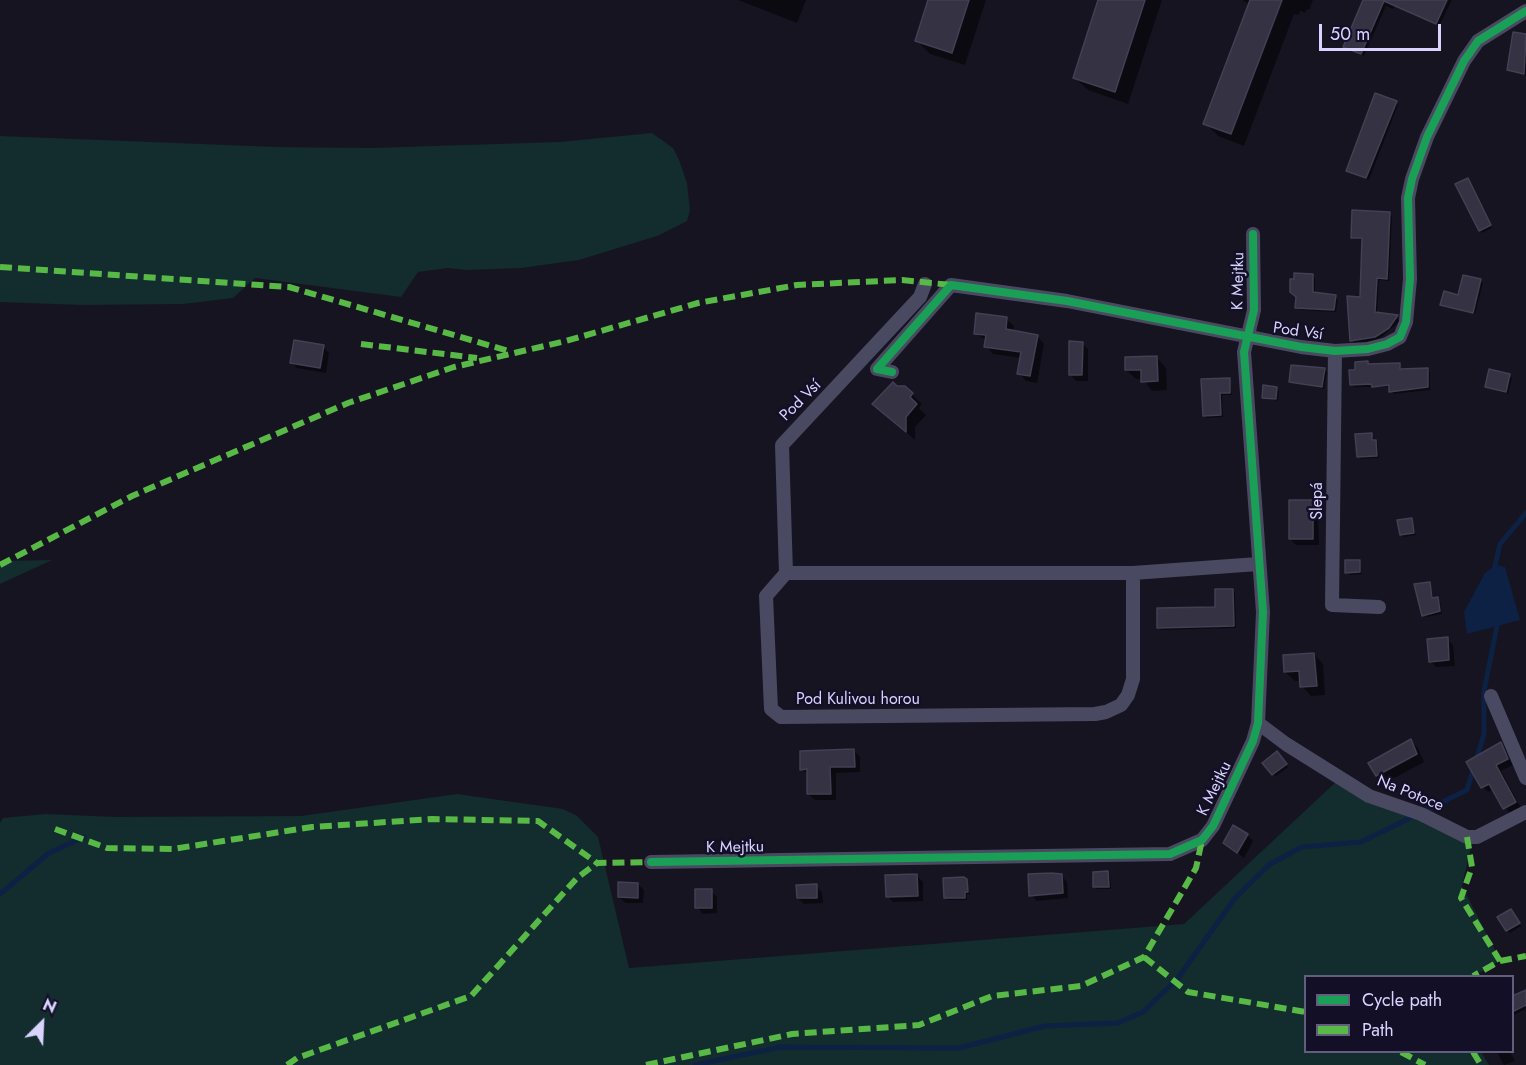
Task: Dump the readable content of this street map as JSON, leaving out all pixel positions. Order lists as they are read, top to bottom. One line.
{"streets":{"street":["K Mejtku","Pod Vsí","Slepá","Pod Kulivou horou","Na Potoce"]},"crossings":[["K Mejtku","Pod Vsí"],["K Mejtku","Na Potoce"],["Pod Vsí","Slepá"],["Pod Vsí","Pod Kulivou horou"]],"legend":["Cycle path","Path"],"scale_bar":"50 m","north":"top right"}
